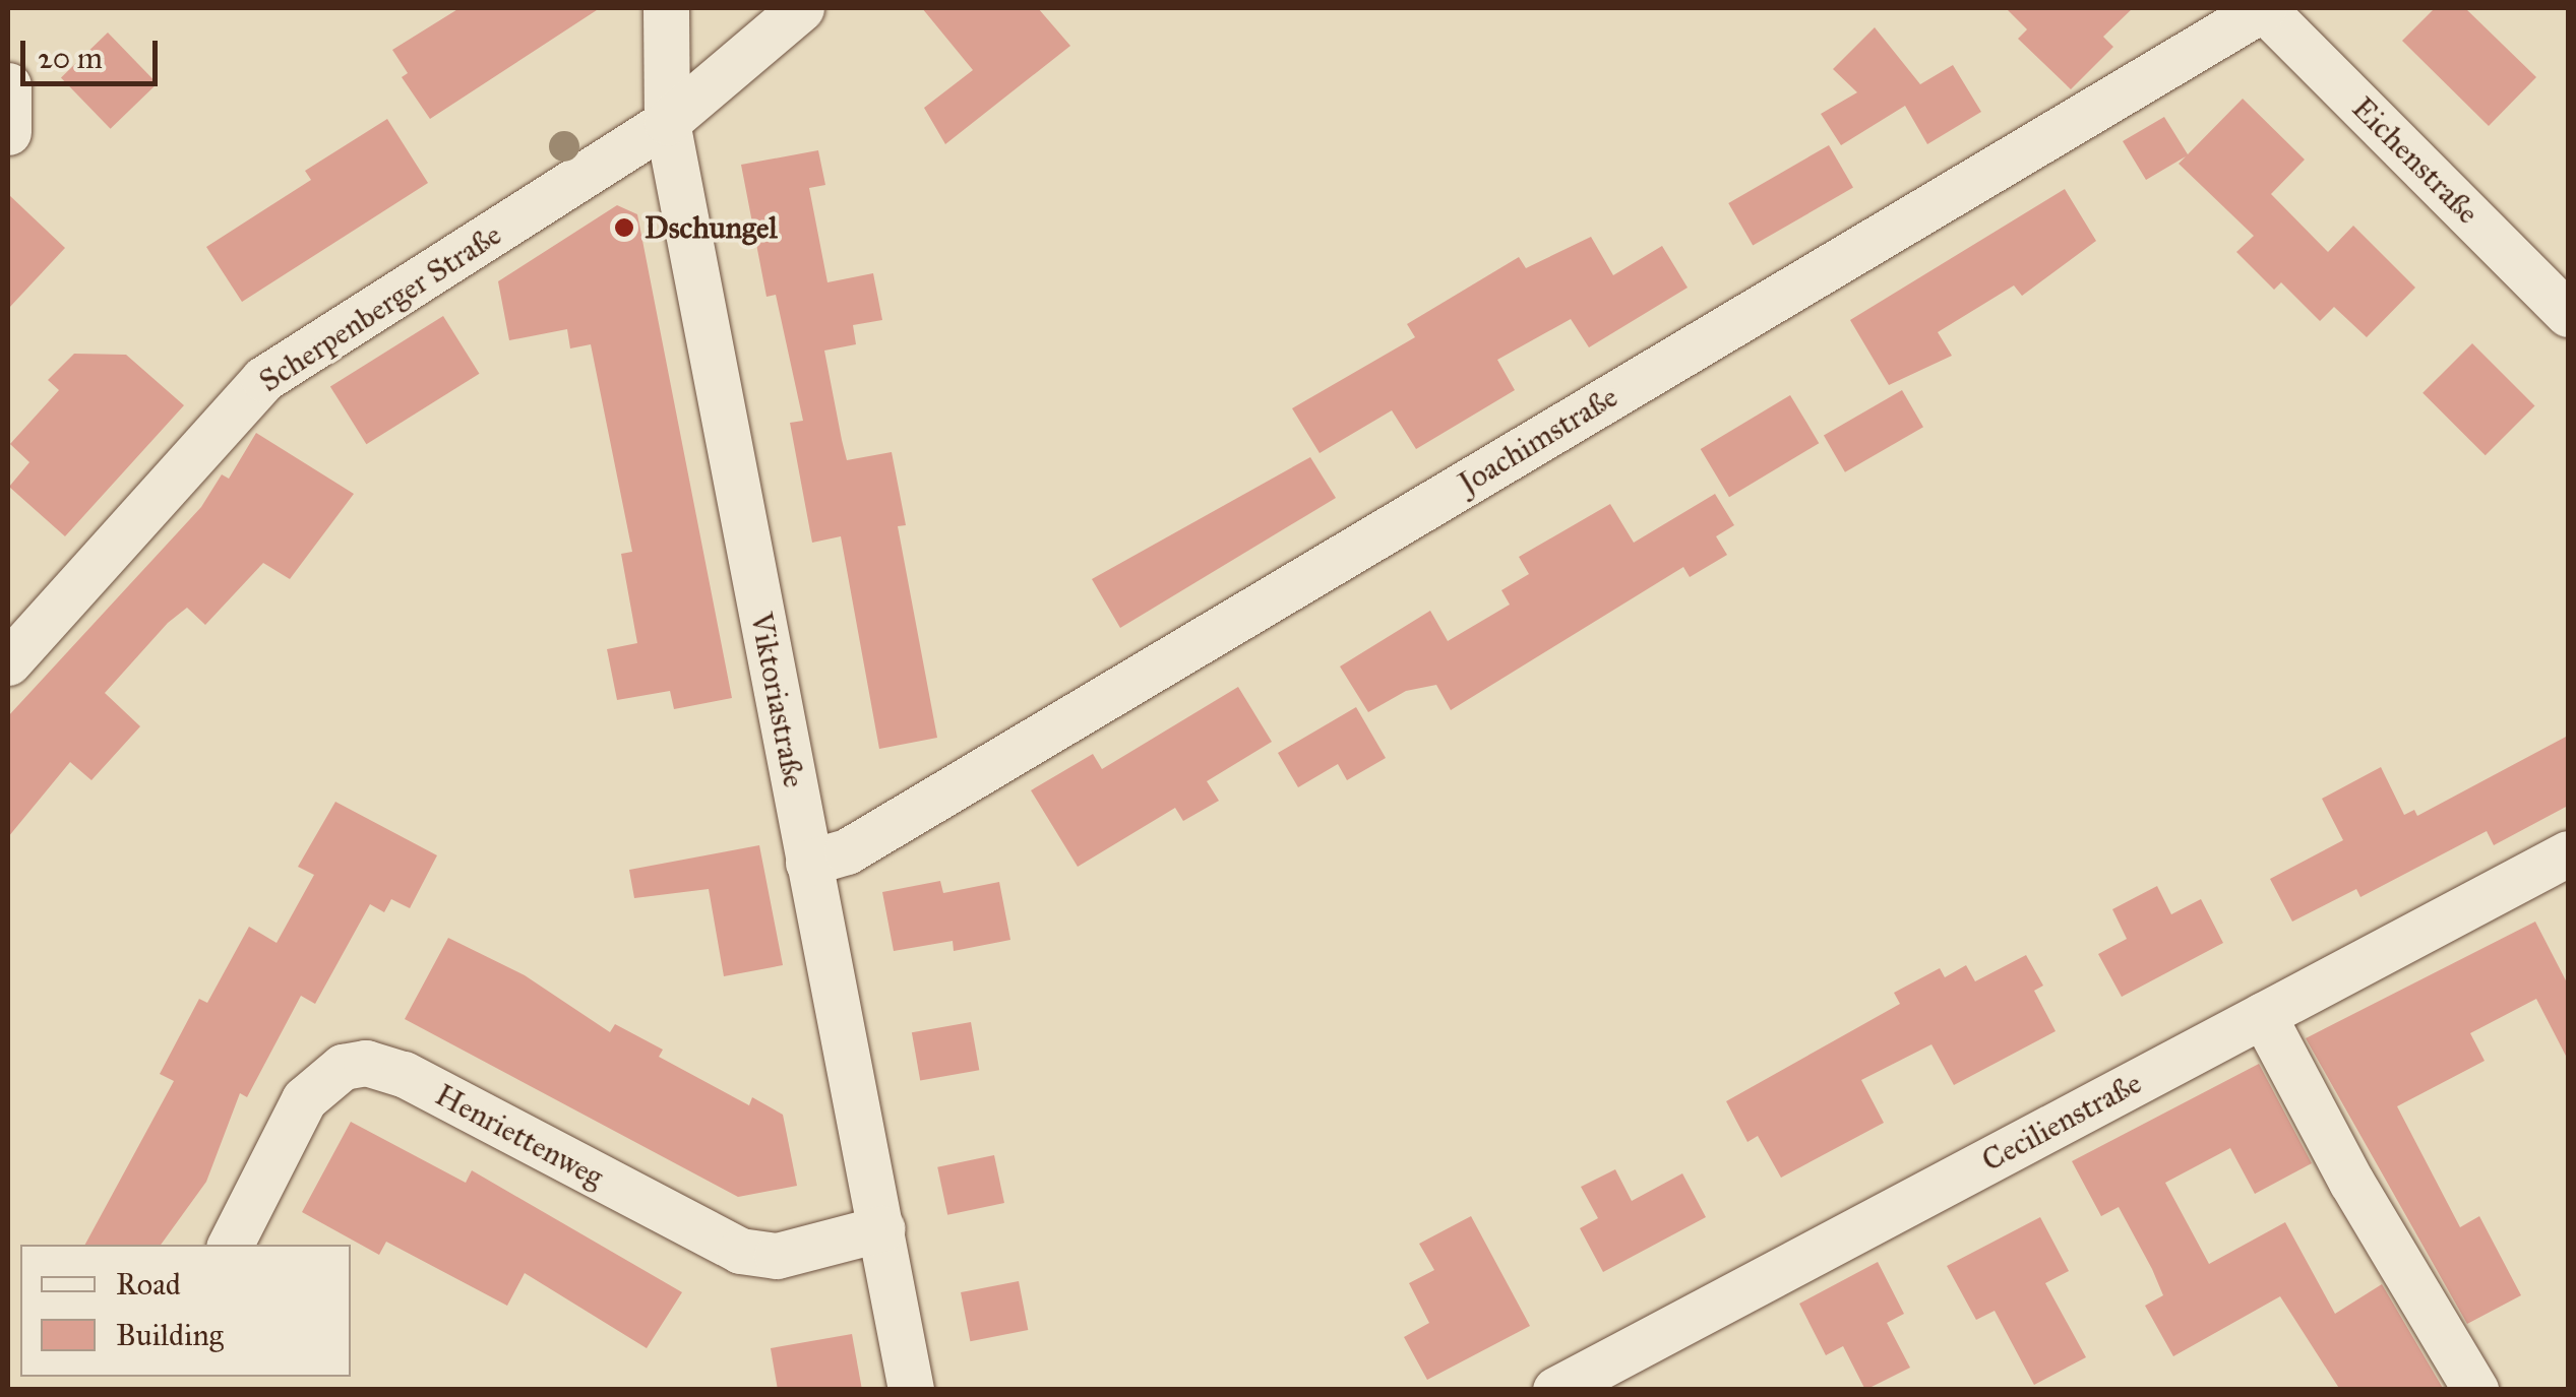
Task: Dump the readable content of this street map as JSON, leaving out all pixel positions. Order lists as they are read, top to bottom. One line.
{"streets":{"street":["Eichenstraße","Scherpenberger Straße","Joachimstraße","Viktoriastraße","Cecilienstraße","Henriettenweg"]},"crossings":[["Eichenstraße","Joachimstraße"],["Scherpenberger Straße","Viktoriastraße"],["Joachimstraße","Viktoriastraße"],["Viktoriastraße","Henriettenweg"]],"places":["Dschungel"],"legend":["Road","Building"],"scale_bar":"20 m"}
